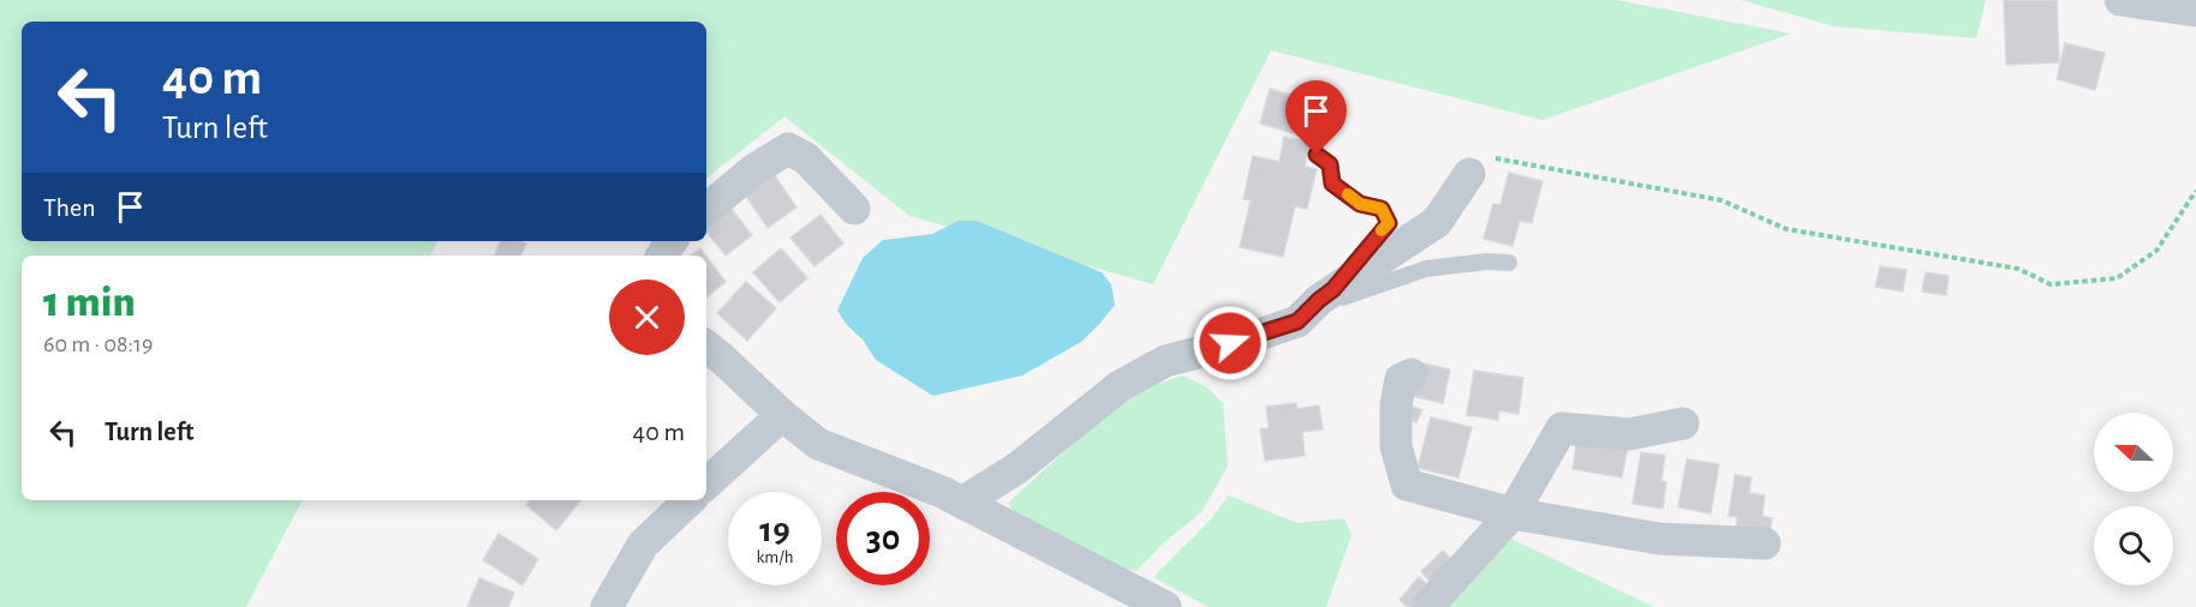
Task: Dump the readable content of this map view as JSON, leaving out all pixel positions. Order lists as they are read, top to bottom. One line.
{"north":"left","page":{"turn":["40 m","Turn left"],"then":"Then","heading":["1 min","60 m · 08:19"],"list":[{"name":"Turn left","value":"40 m"}],"speed":"19 km/h","limit":"30"}}
